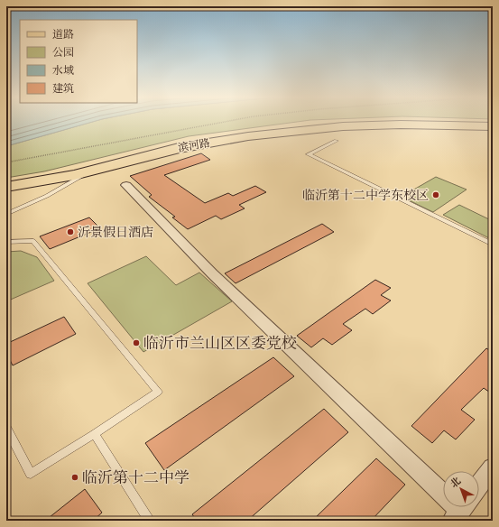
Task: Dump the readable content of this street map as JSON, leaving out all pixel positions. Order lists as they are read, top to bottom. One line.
{"streets":{"main road":["滨河路"]},"places":["临沂第十二中学东校区","沂景假日酒店","临沂市兰山区区委党校","临沂第十二中学"],"legend":["道路","公园","水域","建筑"],"north":"top left"}
